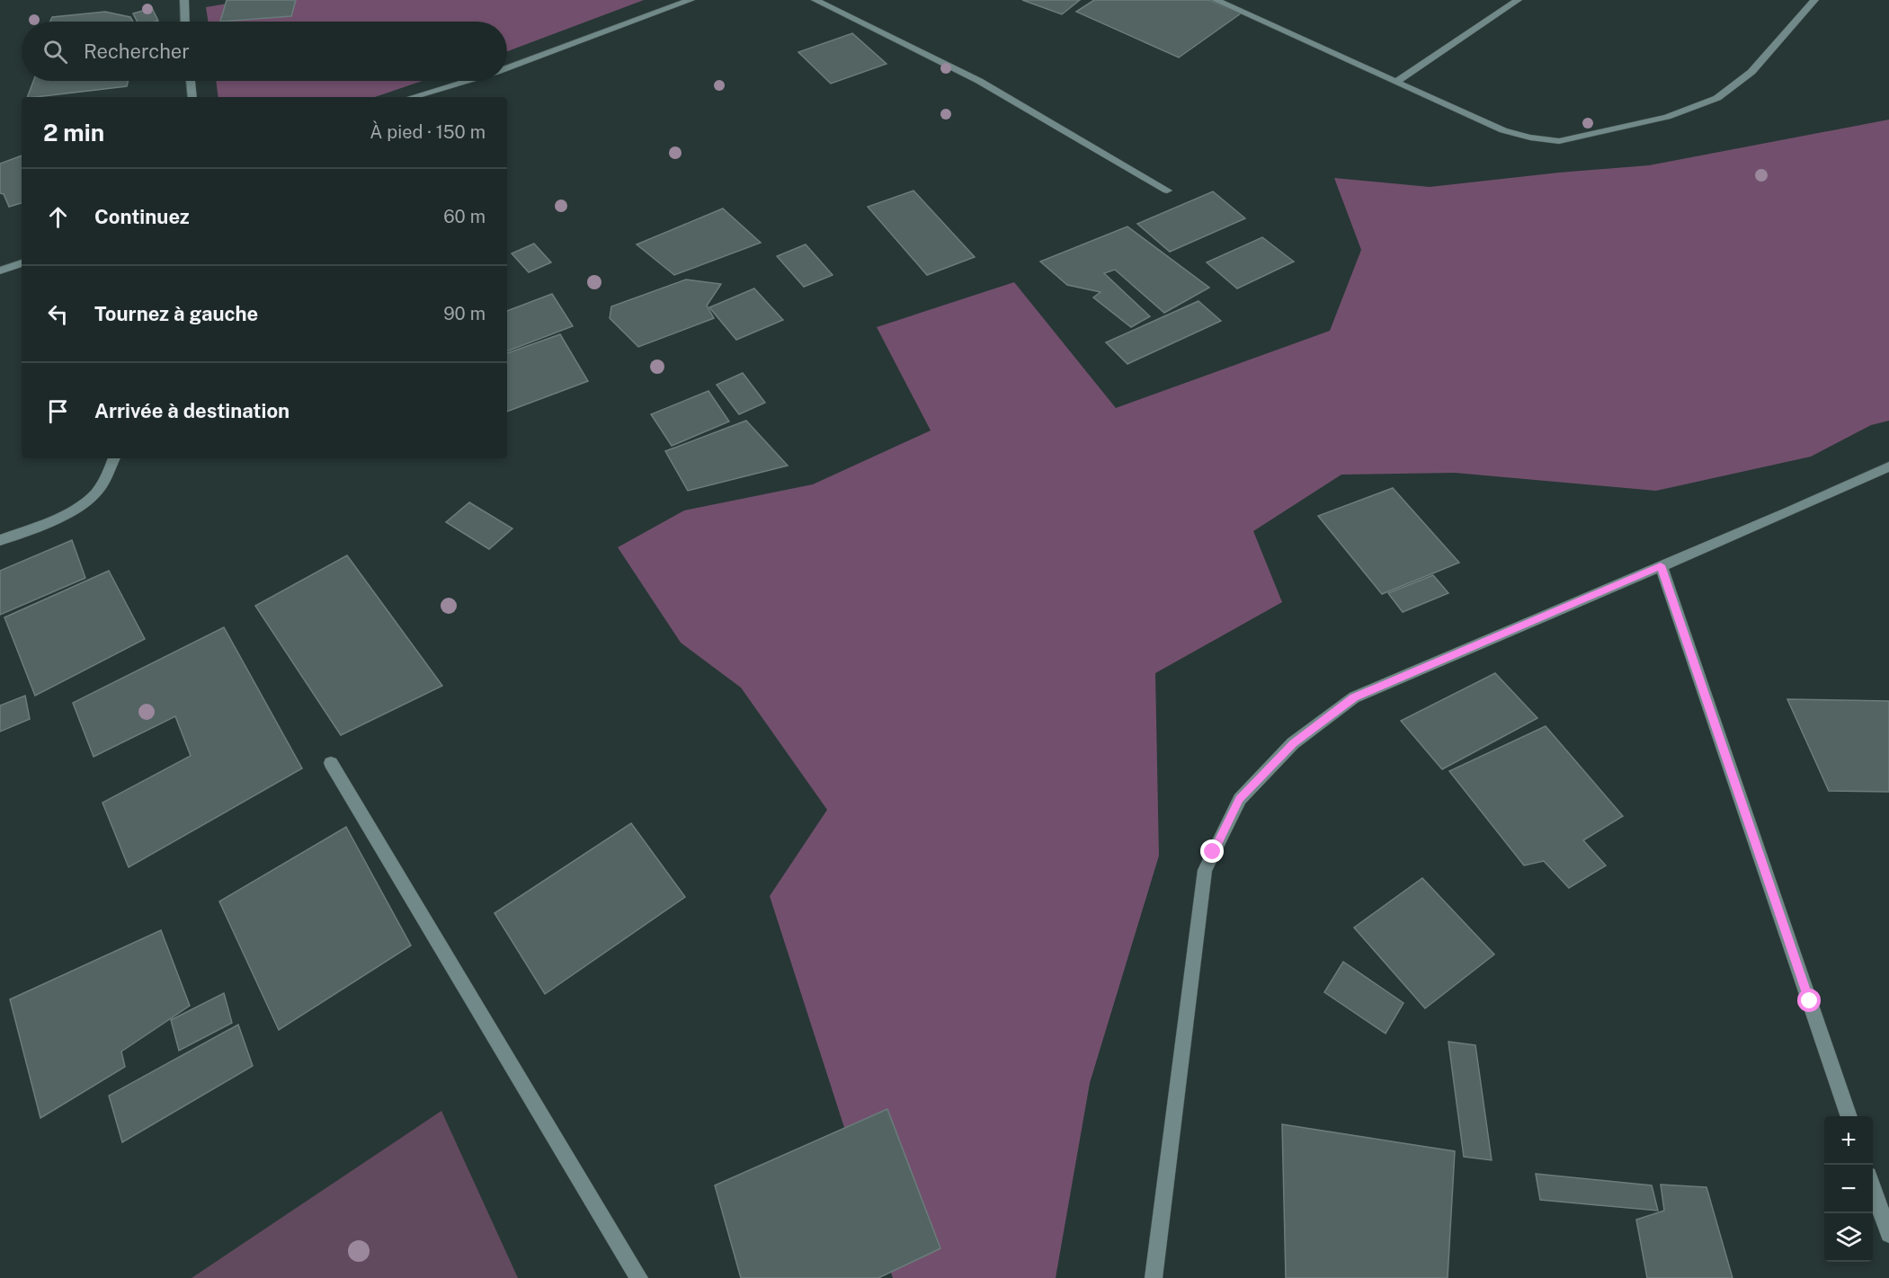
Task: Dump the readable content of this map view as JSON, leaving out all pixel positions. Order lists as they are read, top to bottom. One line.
{"page":{"search":"Rechercher","heading":["2 min","À pied · 150 m"],"list":[["Continuez","60 m"],["Tournez à gauche","90 m"],"Arrivée à destination"],"map_buttons":["+","−"]}}
